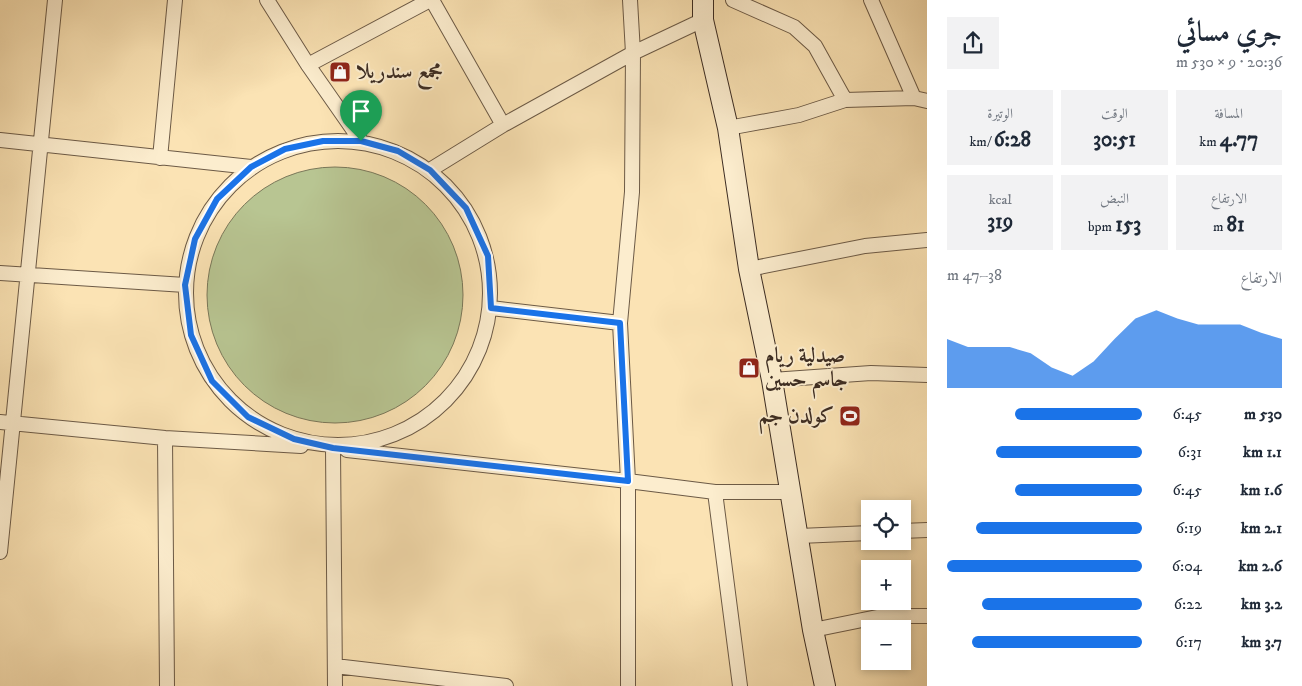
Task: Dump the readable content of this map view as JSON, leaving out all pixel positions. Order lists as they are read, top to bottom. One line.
{"places":{"shop":["مجمع سندريلا","صيدلية ريام جاسم حسين"],"sports":["كولدن جم"]},"page":{"heading":["جري مسائي","20:36 · 9 × 530 m"],"stats":[["المسافة","4.77 km"],["الوقت","30:51"],["الوتيرة","6:28 /km"],["الارتفاع","81 m"],["النبض","153 bpm"],["kcal","319"]],"chart":["الارتفاع","38–47 m"],"list":[{"name":"530 m","note":"6:45"},{"name":"1.1 km","note":"6:31"},{"name":"1.6 km","note":"6:45"},{"name":"2.1 km","note":"6:19"},{"name":"2.6 km","note":"6:04"},{"name":"3.2 km","note":"6:22"},{"name":"3.7 km","note":"6:17"}],"map_buttons":["+","−"]}}
